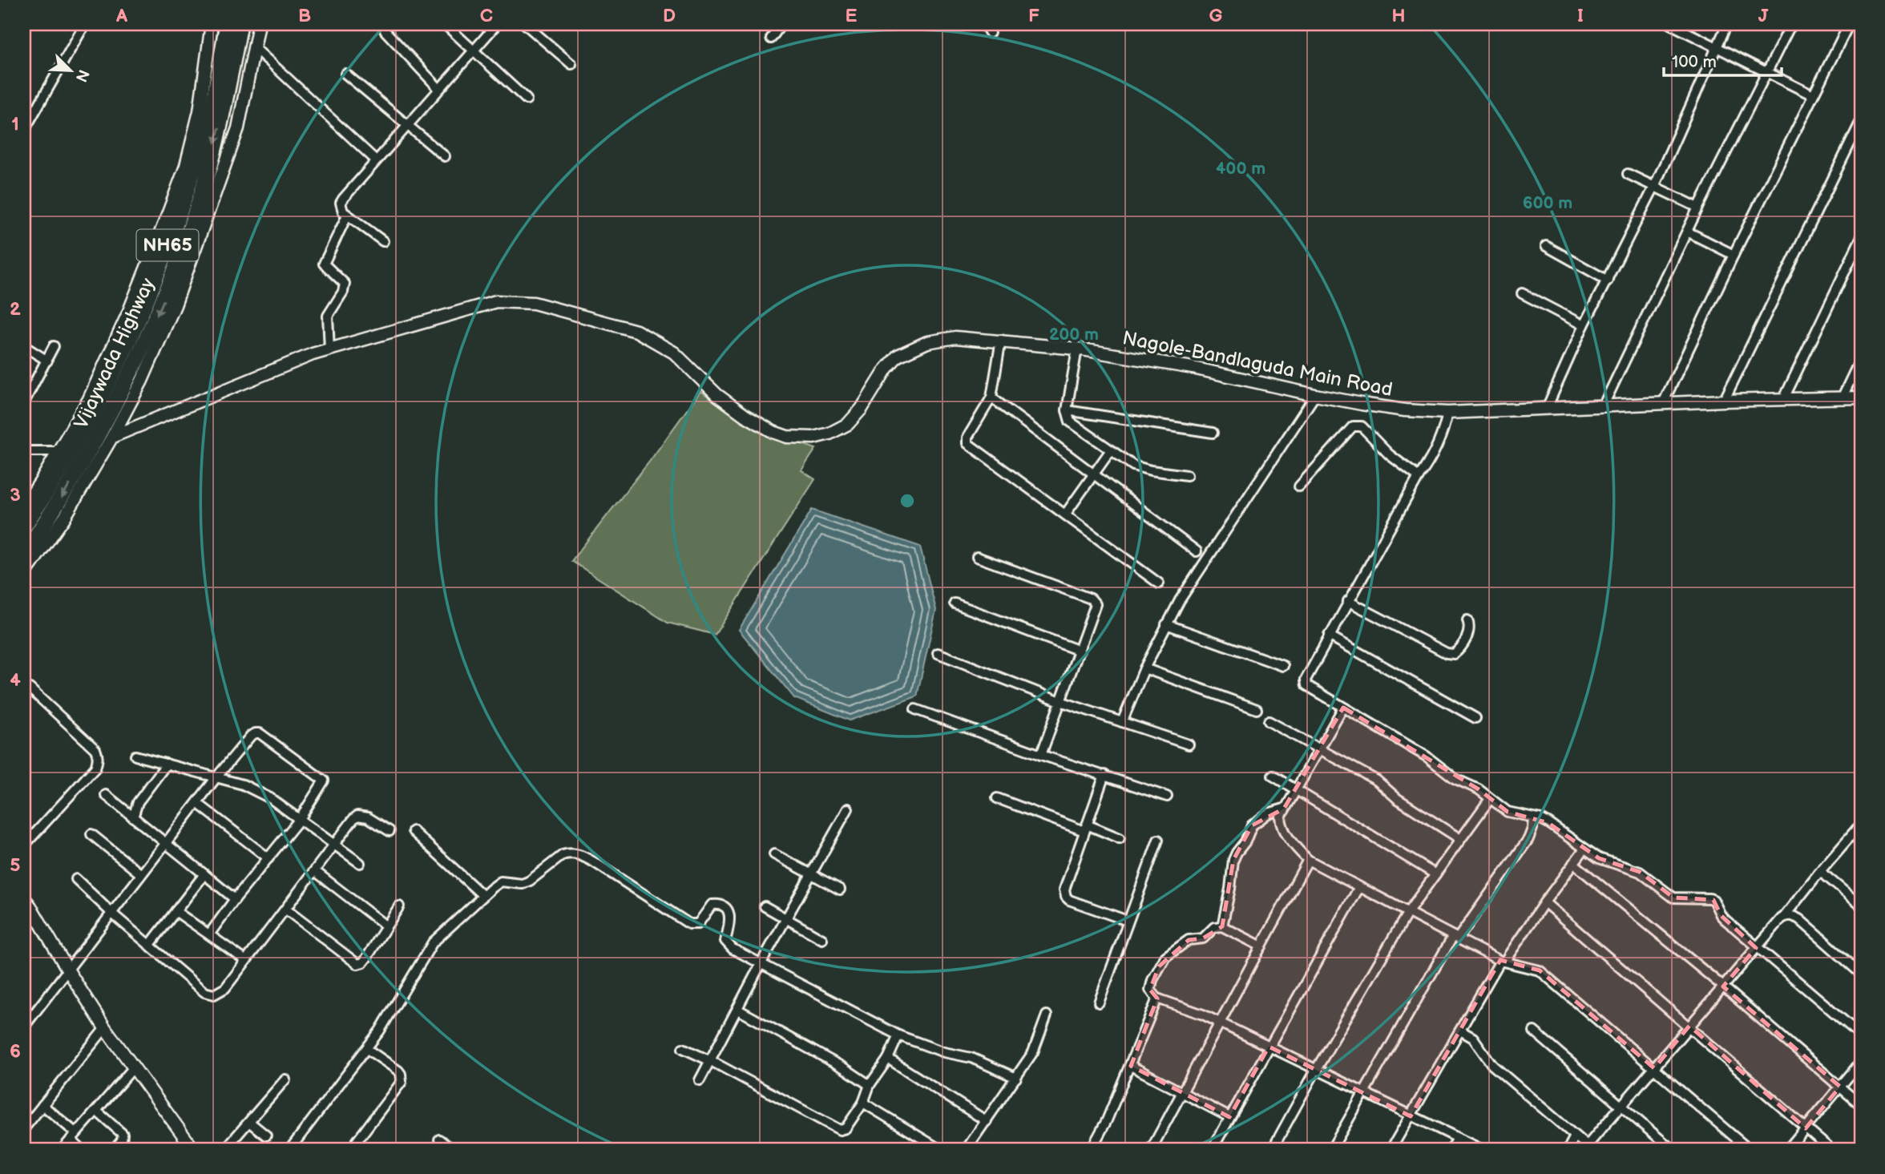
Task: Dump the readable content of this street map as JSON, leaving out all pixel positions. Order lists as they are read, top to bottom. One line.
{"streets":{"highway":["NH65","Vijaywada Highway"],"street":["Nagole-Bandlaguda Main Road"]},"scale_bar":"100 m","north":"bottom right","grid":{"columns":["A","B","C","D","E","F","G","H","I","J"],"rows":["1","2","3","4","5","6"]},"rings":["400 m","600 m","200 m"]}
